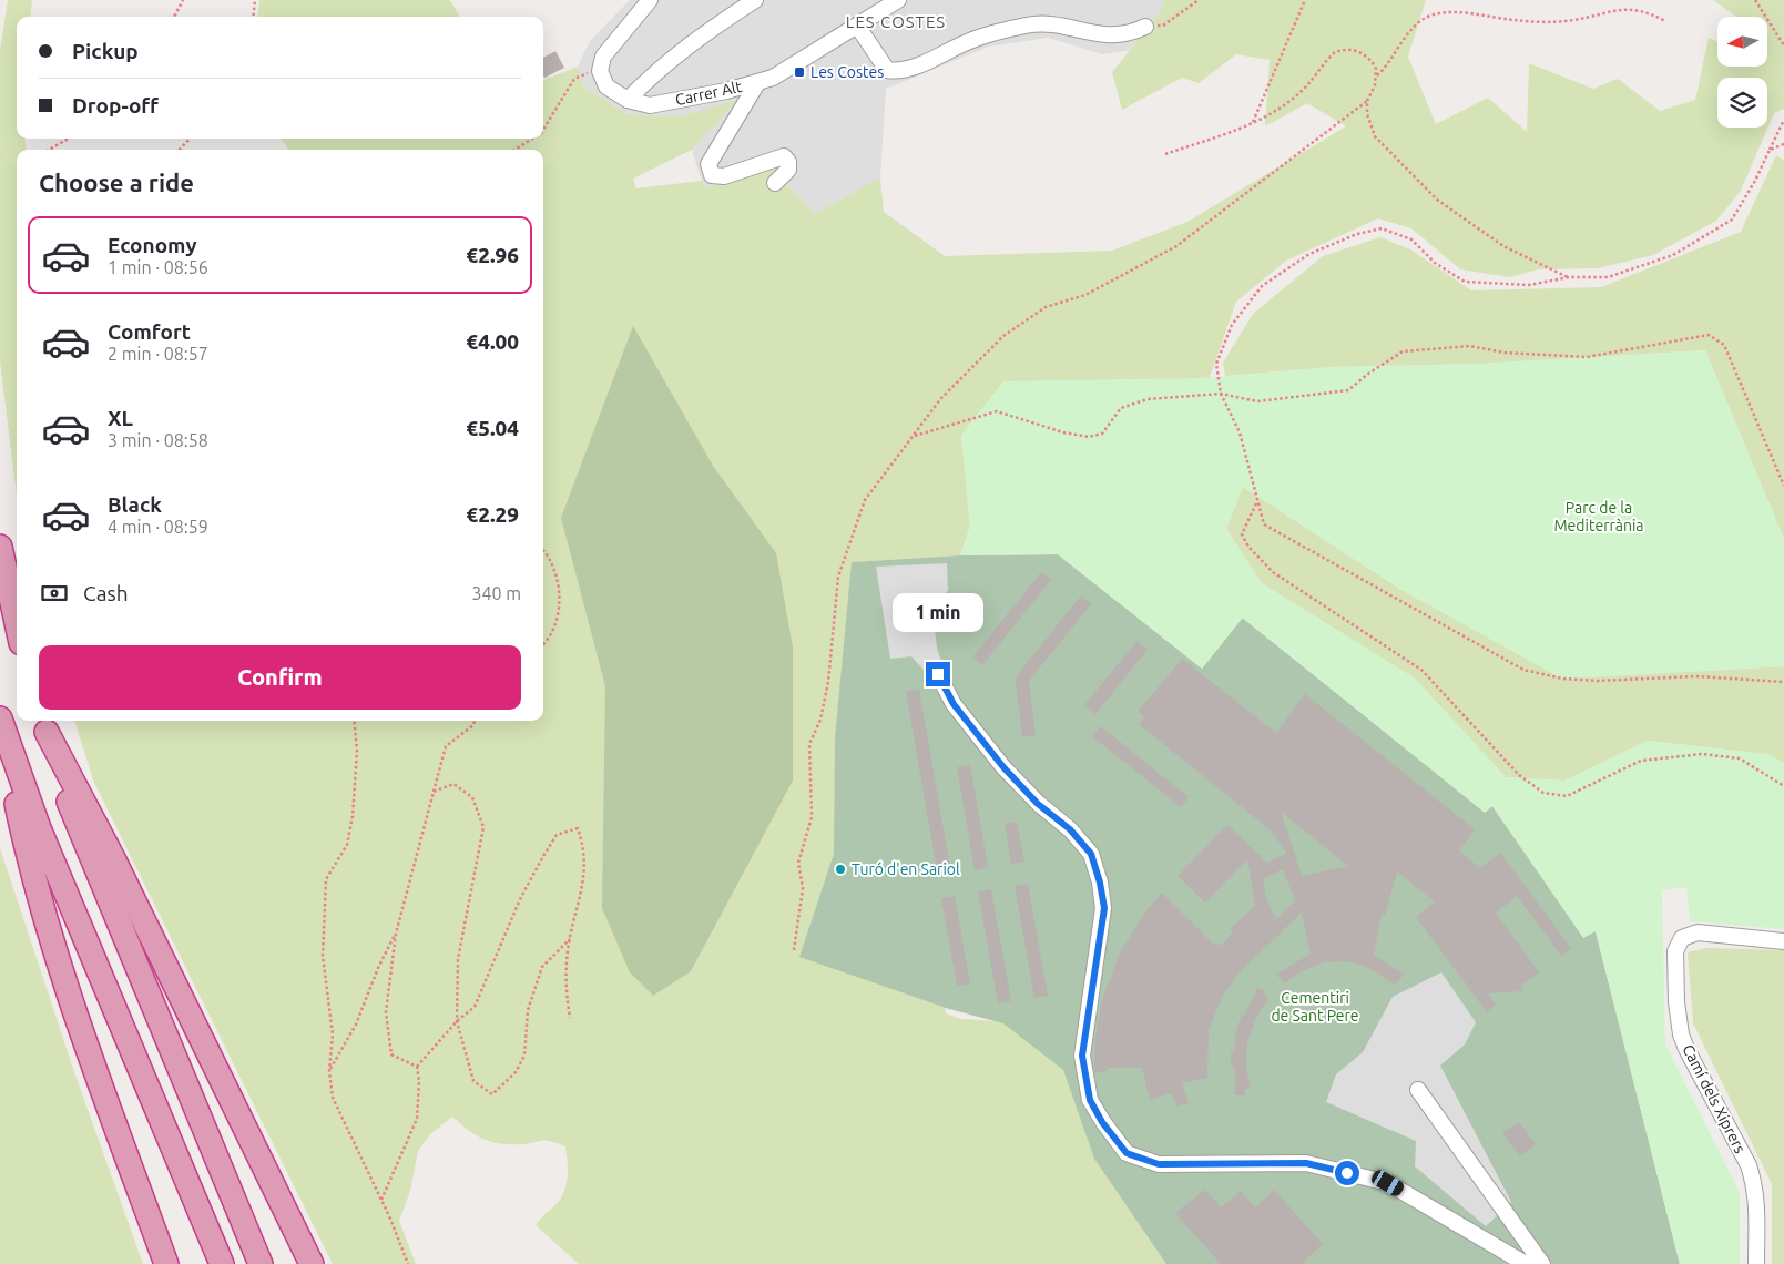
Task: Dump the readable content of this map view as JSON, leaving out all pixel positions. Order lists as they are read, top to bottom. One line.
{"streets":{"street":["Carrer Alt","Camí dels Xiprers"]},"districts":["LES COSTES"],"parks":["Parc de la Mediterrània","Cementiri de Sant Pere"],"places":{"transit":["Les Costes"],"other":["Turó d'en Sariol"]},"north":"left","page":{"banner":["Pickup","Drop-off"],"heading":"Choose a ride","list":[{"name":"Economy","note":"1 min · 08:56","value":"€2.96"},{"name":"Comfort","note":"2 min · 08:57","value":"€4.00"},{"name":"XL","note":"3 min · 08:58","value":"€5.04"},{"name":"Black","note":"4 min · 08:59","value":"€2.29"}],"pay":["Cash","340 m"],"bubble":"1 min","buttons":"Confirm"}}
